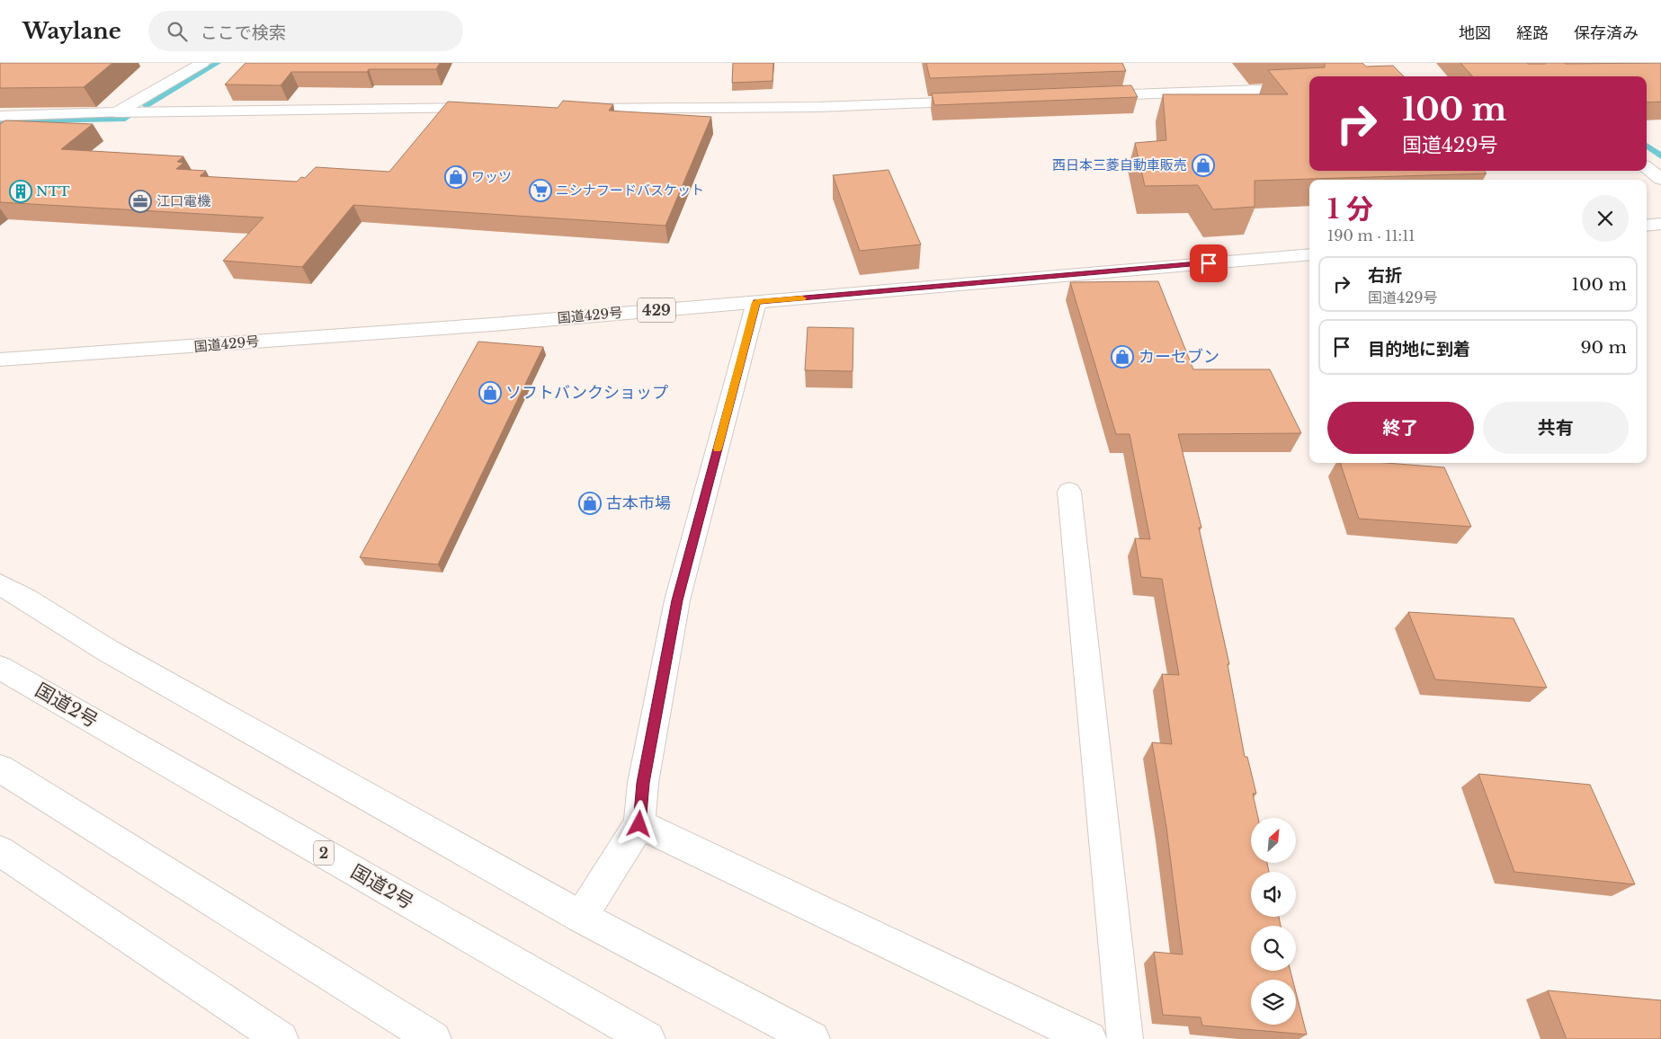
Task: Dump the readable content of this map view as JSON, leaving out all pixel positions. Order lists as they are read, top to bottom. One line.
{"streets":{"main road":["429","国道429号","国道2号","2"]},"places":{"shop":["西日本三菱自動車販売","ワッツ","カーセブン","ソフトバンクショップ","古本市場"],"supermarket":["ニシナフードバスケット"],"building":["NTT"],"office":["江口電機"]},"north":"top right","page":{"header":"Waylane","search":"ここで検索","nav":["地図","経路","保存済み"],"turn":["100 m","国道429号"],"heading":["1 分","190 m · 11:11"],"list":[{"name":"右折","note":"国道429号","value":"100 m"},{"name":"目的地に到着","value":"90 m"}],"buttons":["終了","共有"]}}
